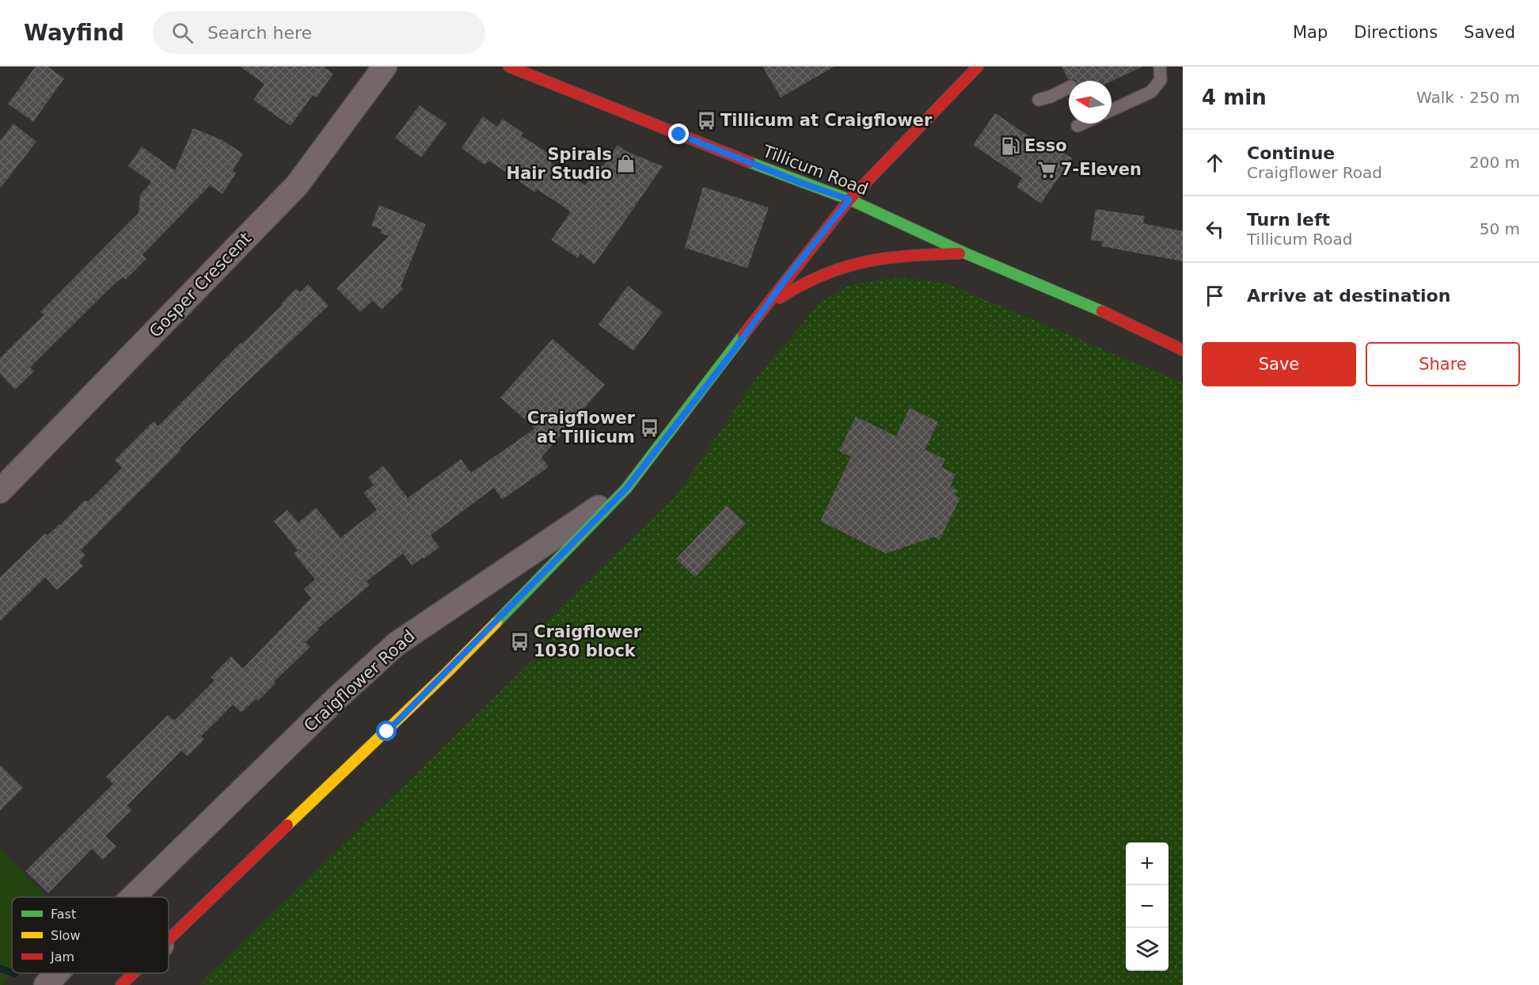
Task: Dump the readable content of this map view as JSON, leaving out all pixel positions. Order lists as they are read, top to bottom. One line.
{"streets":{"main road":["Tillicum Road","Craigflower Road"],"street":["Gosper Crescent"]},"crossings":[["Tillicum Road","Craigflower Road"]],"places":{"bus stop":["Tillicum at Craigflower","Craigflower at Tillicum","Craigflower 1030 block"],"fuel station":["Esso"],"shop":["Spirals Hair Studio"],"supermarket":["7-Eleven"]},"legend":["Fast","Slow","Jam"],"north":"left","page":{"header":"Wayfind","search":"Search here","nav":["Map","Directions","Saved"],"heading":["4 min","Walk · 250 m"],"list":[["Continue","Craigflower Road","200 m"],["Turn left","Tillicum Road","50 m"],"Arrive at destination"],"buttons":["Save","Share"],"map_buttons":["+","−"]}}
